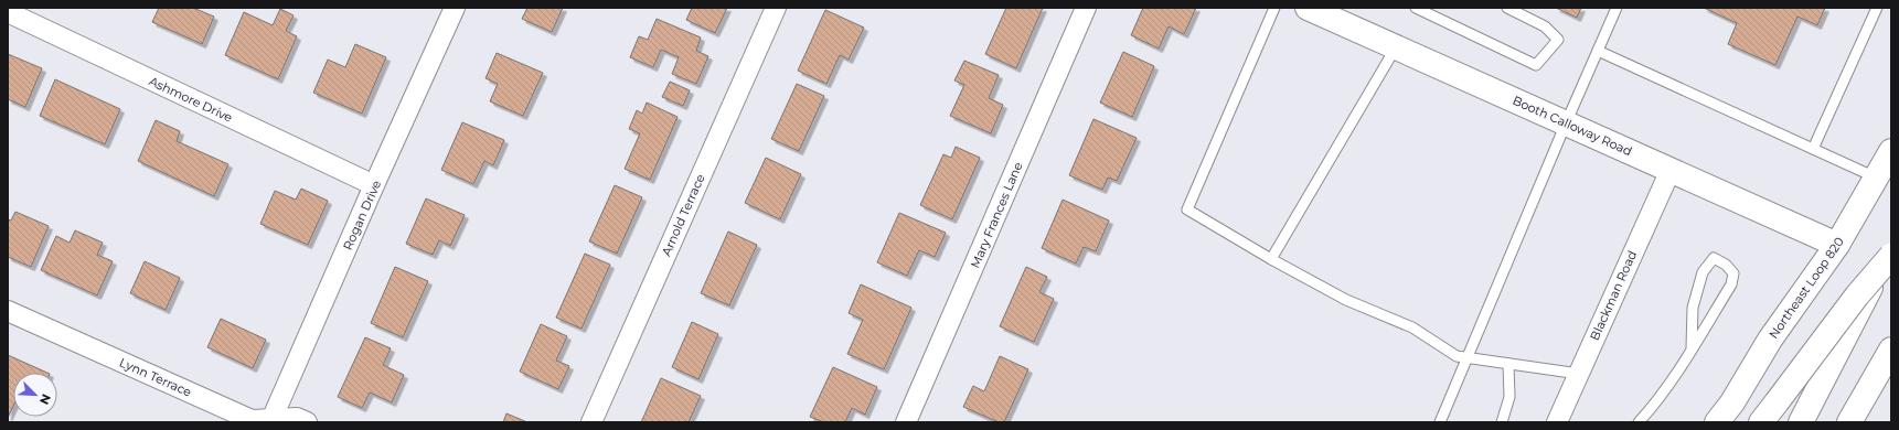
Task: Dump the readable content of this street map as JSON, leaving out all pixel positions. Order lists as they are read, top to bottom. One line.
{"streets":{"main road":["Booth Calloway Road","Northeast Loop 820"],"street":["Ashmore Drive","Rogan Drive","Arnold Terrace","Mary Frances Lane","Blackman Road","Lynn Terrace"]},"crossings":[["Ashmore Drive","Rogan Drive"],["Booth Calloway Road","Northeast Loop 820"],["Booth Calloway Road","Blackman Road"],["Rogan Drive","Lynn Terrace"]],"north":"bottom right"}
